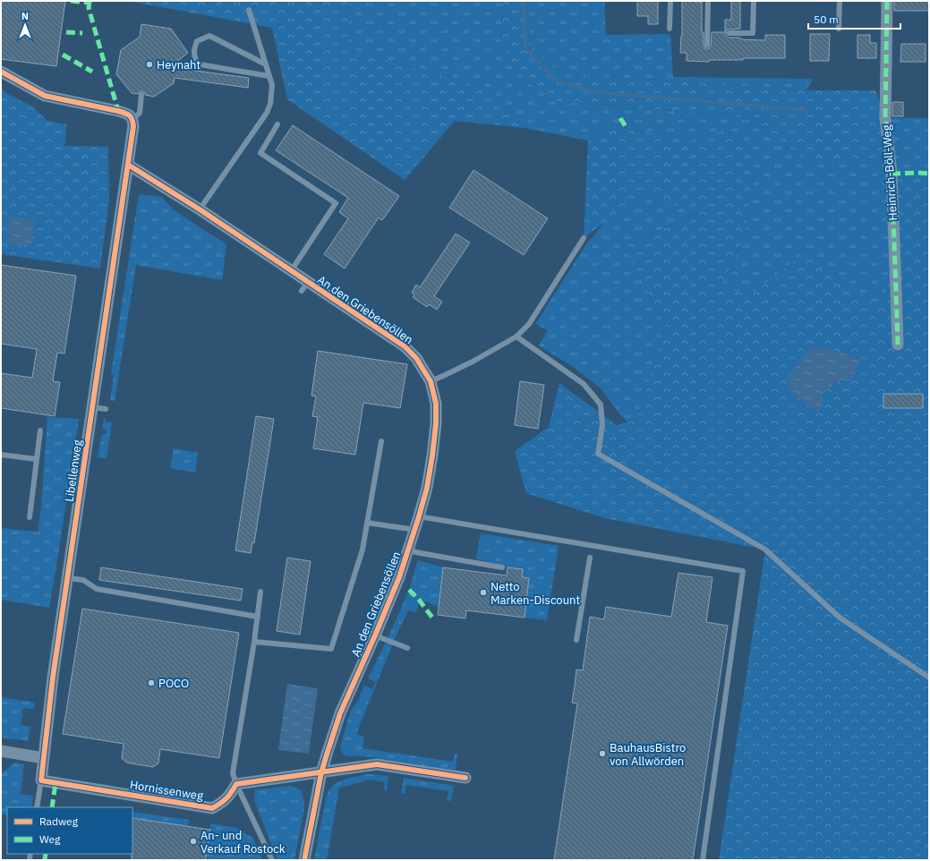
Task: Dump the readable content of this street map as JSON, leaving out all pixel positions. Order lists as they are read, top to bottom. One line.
{"streets":{"street":["Heinrich-Böll-Weg","An den Griebensöllen","Libellenweg","Hornissenweg"]},"crossings":[["An den Griebensöllen","Libellenweg"],["Libellenweg","Hornissenweg"]],"places":["Heynaht","Netto Marken-Discount","POCO","BauhausBistro von Allwörden","An- und Verkauf Rostock"],"legend":["Radweg","Weg"],"scale_bar":"50 m","north":"top"}
